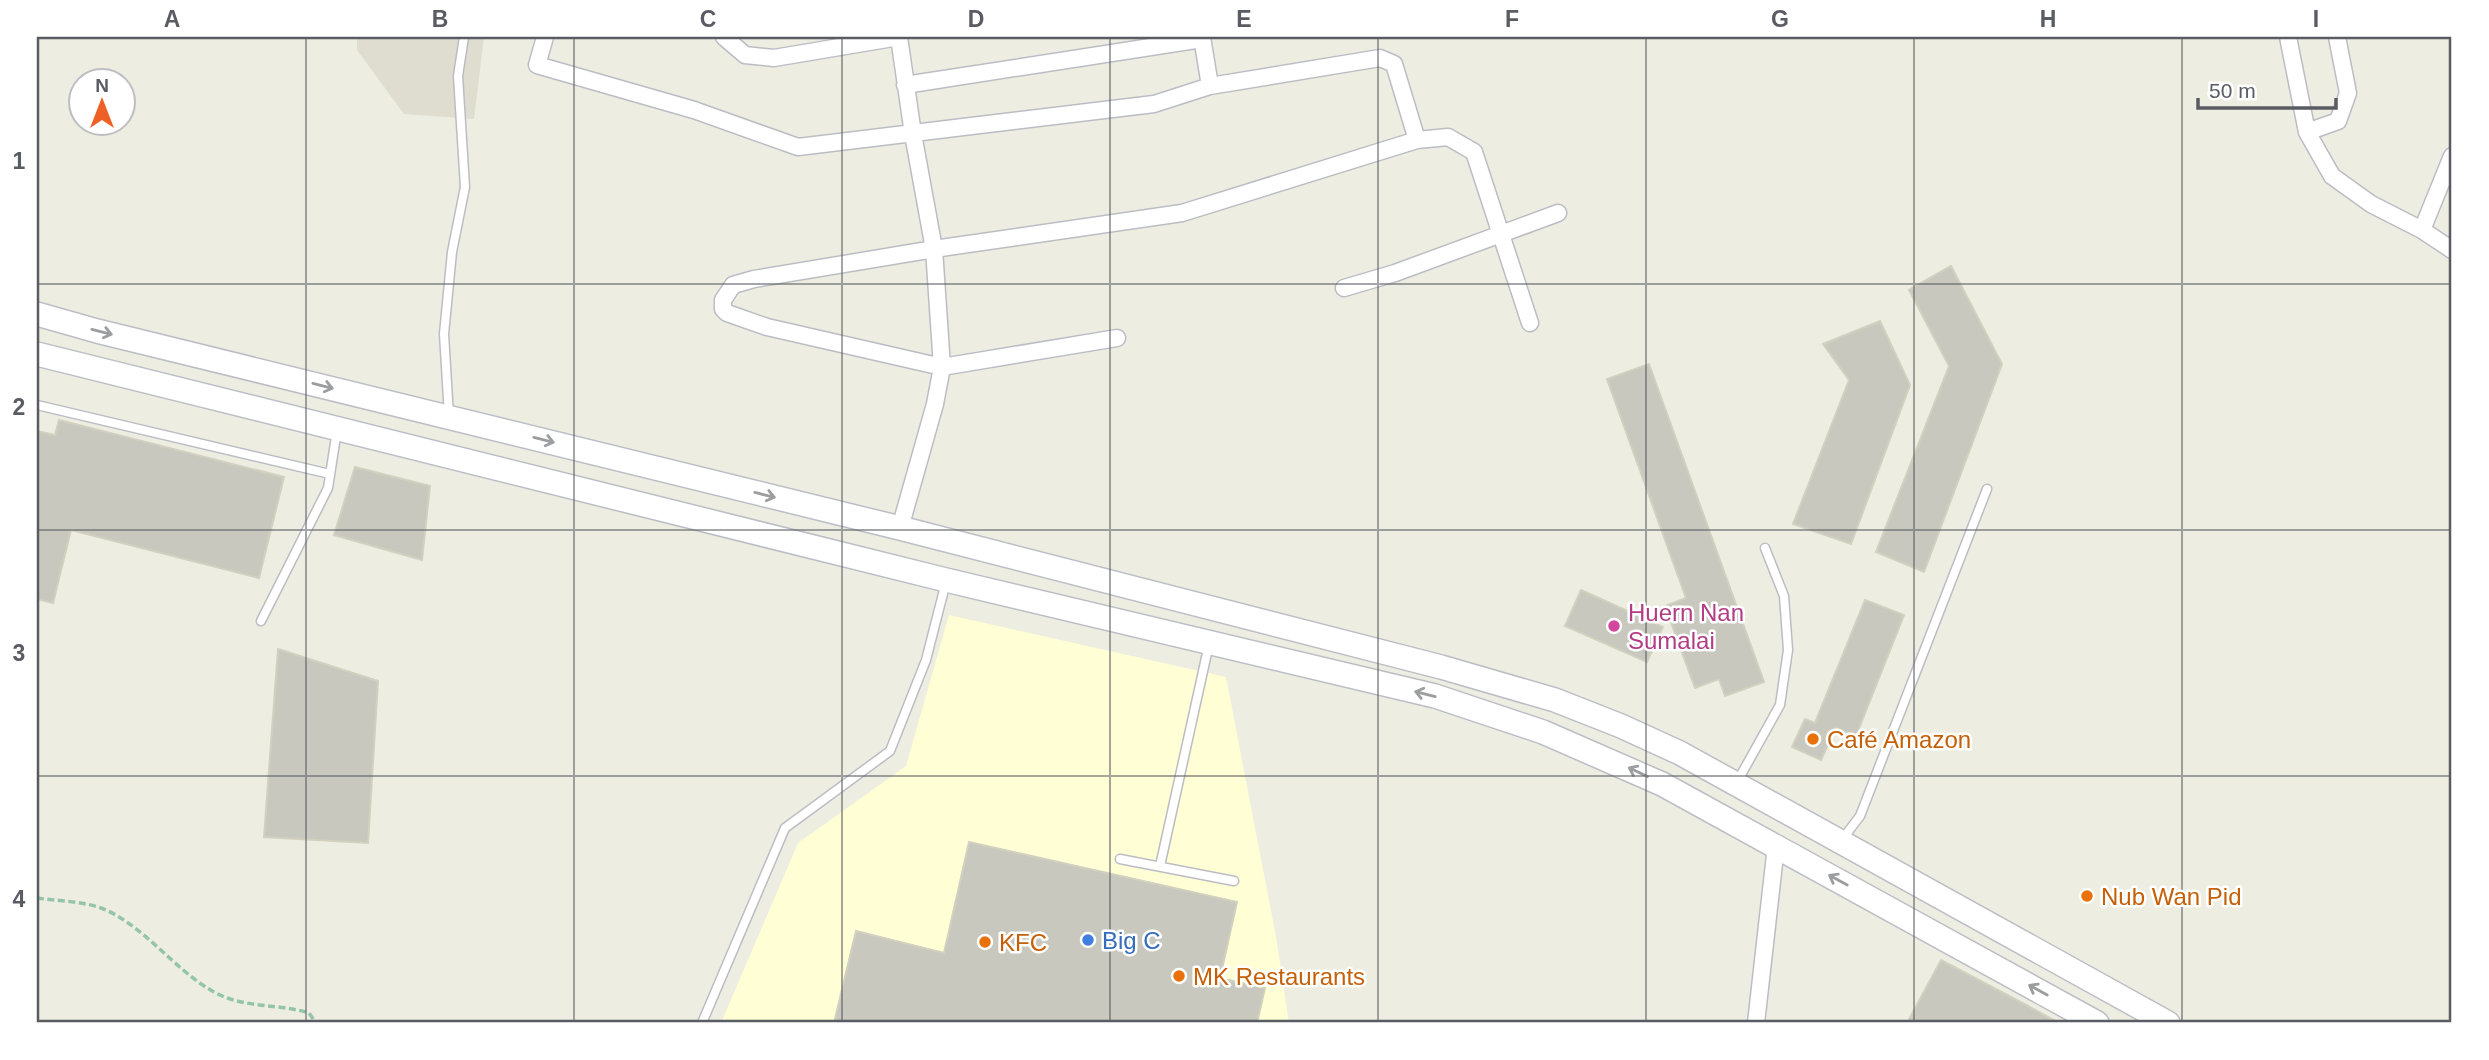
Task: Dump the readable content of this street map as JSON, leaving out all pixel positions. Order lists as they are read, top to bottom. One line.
{"places":["Huern Nan Sumalai","Café Amazon","Nub Wan Pid","Big C","KFC","MK Restaurants"],"scale_bar":"50 m","north":"top","grid":{"columns":["A","B","C","D","E","F","G","H","I"],"rows":["1","2","3","4"]}}
